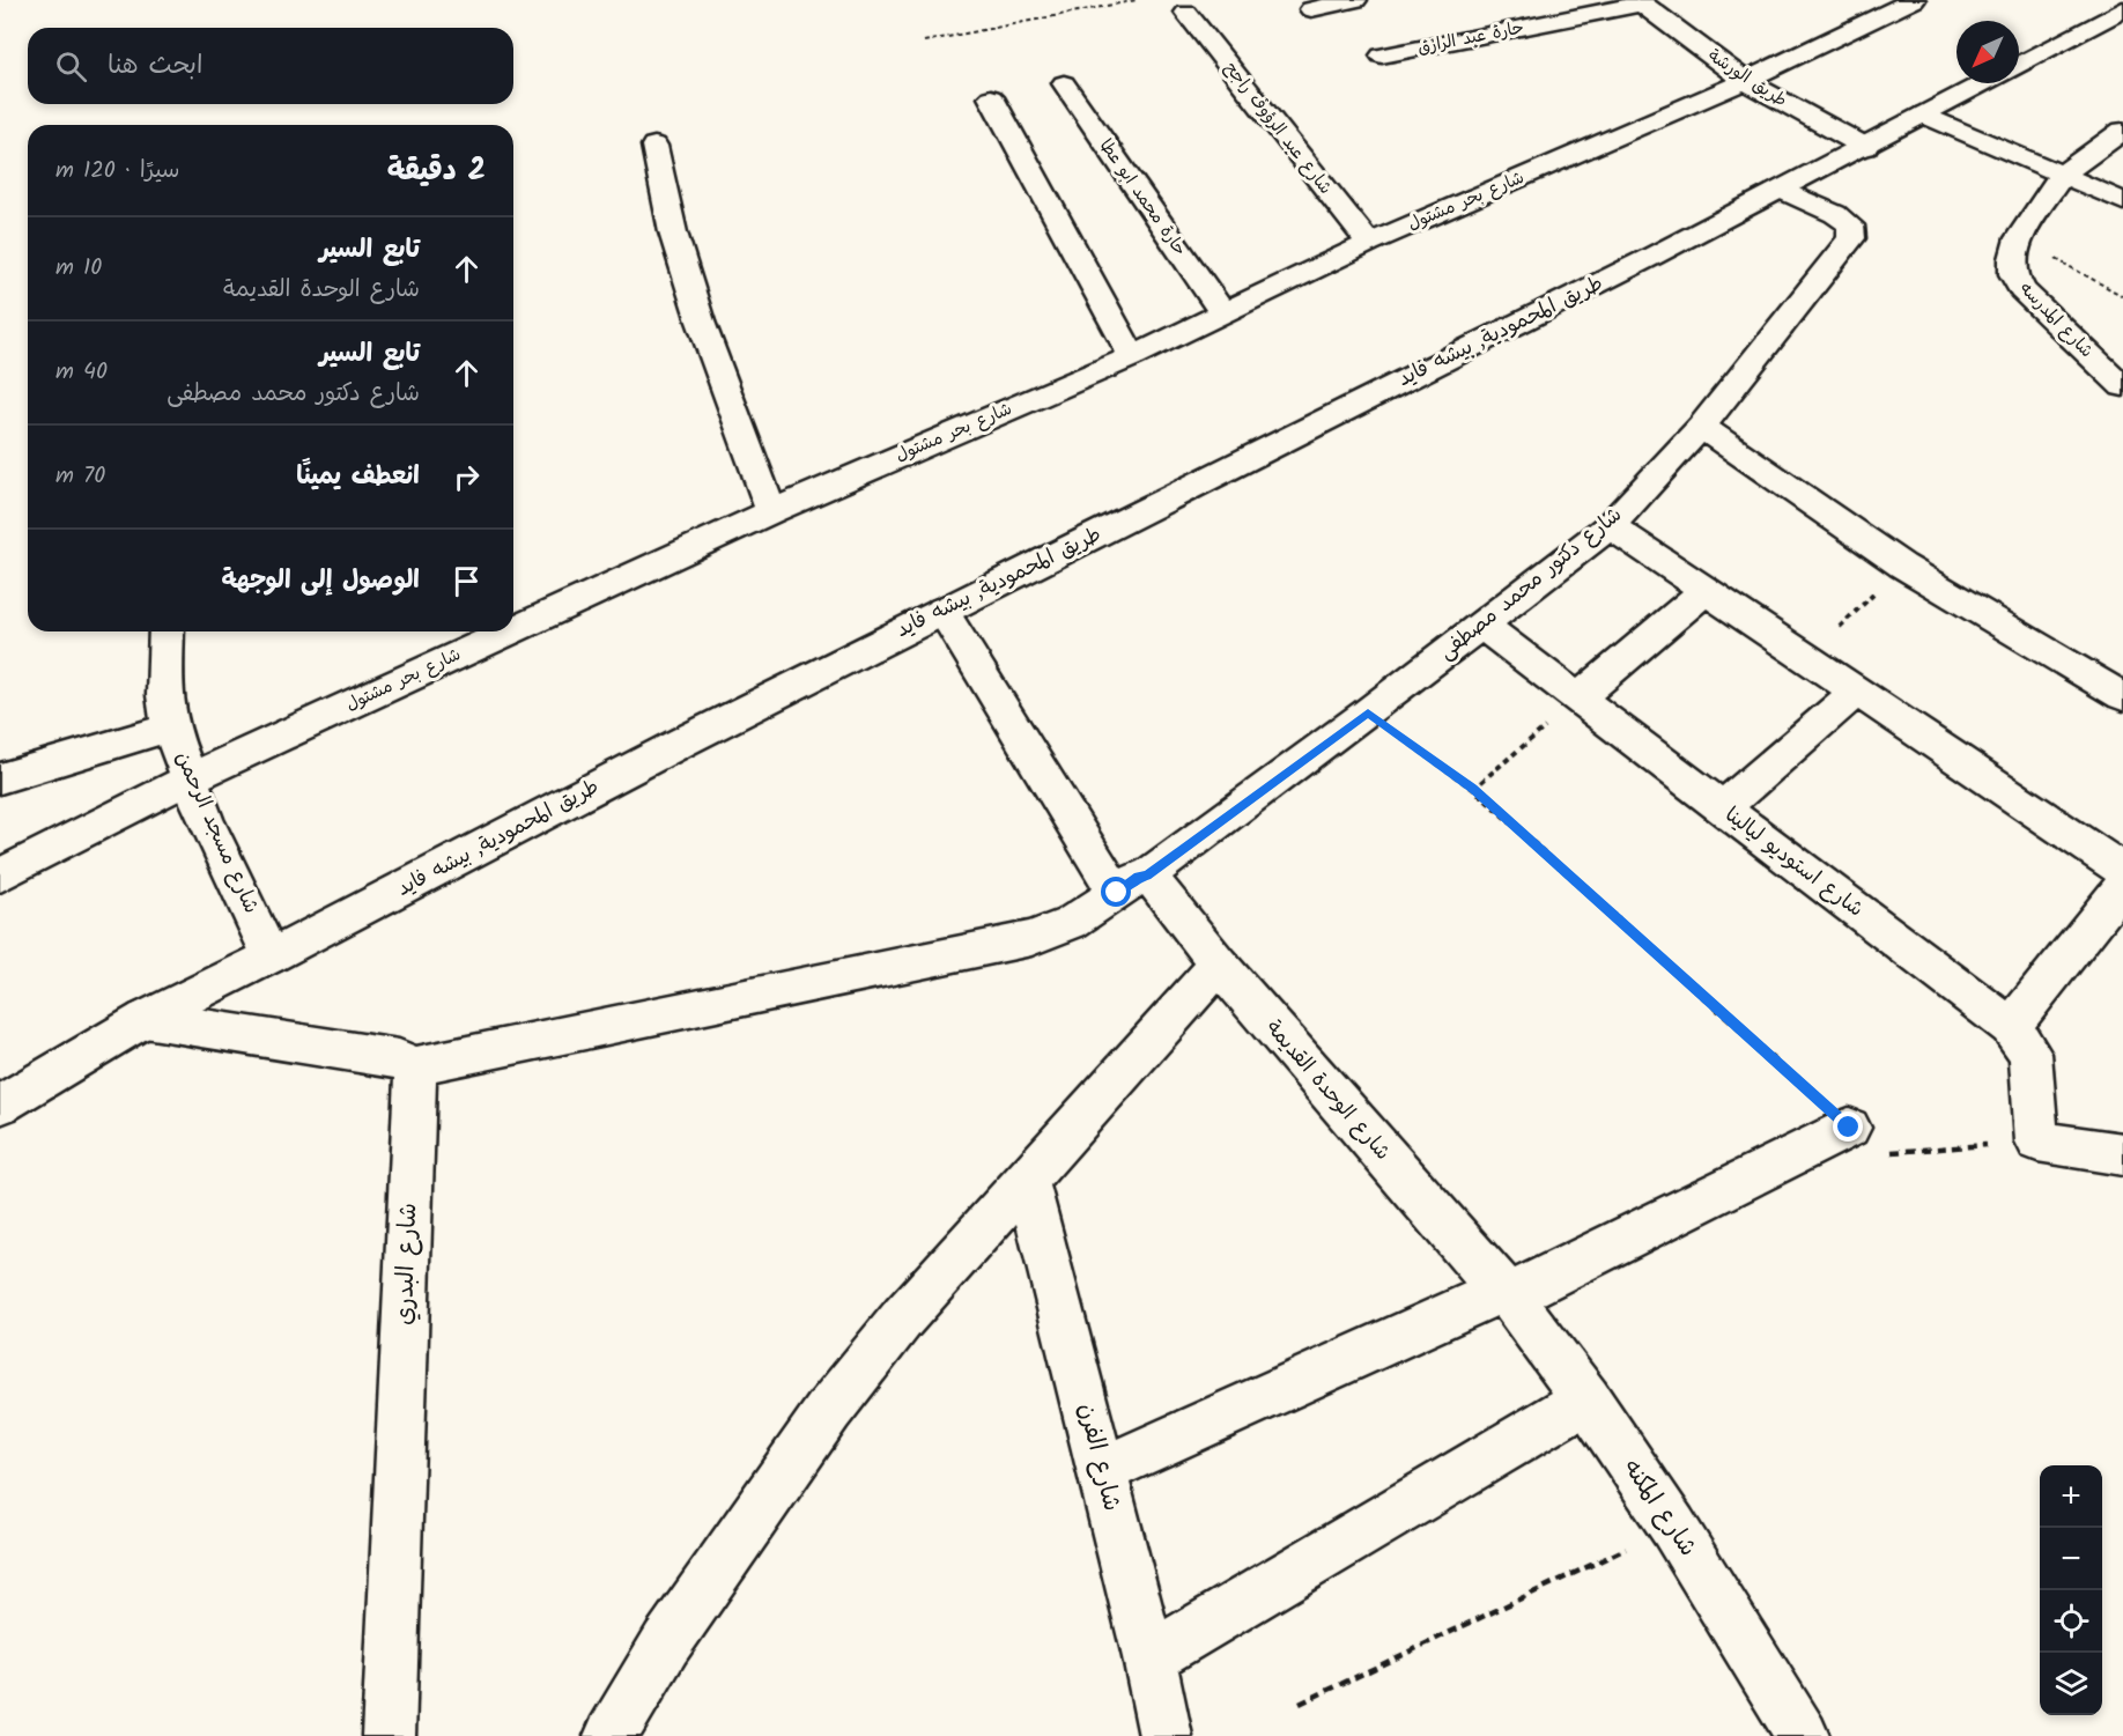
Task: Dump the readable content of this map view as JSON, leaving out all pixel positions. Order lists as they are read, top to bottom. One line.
{"streets":{"street":["حارة عبد الرازق","طريق الورشة","شارع عبد الرؤوف راجح","حارة محمد ابو عطا","شارع بحر مشتول","شارع المدرسه","طريق المحمودية, بيشه فايد","شارع دكتور محمد مصطفى","شارع مسجد الرحمن","شارع استوديو ليالينا","شارع الوحدة القديمة","شارع البدري","شارع الفرن","شارع المكنه"]},"crossings":[["حارة عبد الرازق","طريق الورشة"],["طريق الورشة","شارع بحر مشتول"],["طريق الورشة","طريق المحمودية, بيشه فايد"],["شارع عبد الرؤوف راجح","شارع بحر مشتول"],["حارة محمد ابو عطا","شارع بحر مشتول"],["شارع بحر مشتول","شارع مسجد الرحمن"],["طريق المحمودية, بيشه فايد","شارع دكتور محمد مصطفى"],["طريق المحمودية, بيشه فايد","شارع مسجد الرحمن"],["طريق المحمودية, بيشه فايد","شارع الوحدة القديمة"],["شارع دكتور محمد مصطفى","شارع استوديو ليالينا"],["شارع دكتور محمد مصطفى","شارع الوحدة القديمة"],["شارع دكتور محمد مصطفى","شارع البدري"],["شارع الوحدة القديمة","شارع المكنه"]],"north":"bottom left","page":{"search":"ابحث هنا","heading":["2 دقيقة","سيرًا · 120 m"],"list":[["تابع السير","شارع الوحدة القديمة","10 m"],["تابع السير","شارع دكتور محمد مصطفى","40 m"],["انعطف يمينًا","70 m"],"الوصول إلى الوجهة"],"map_buttons":["+","−"]}}
